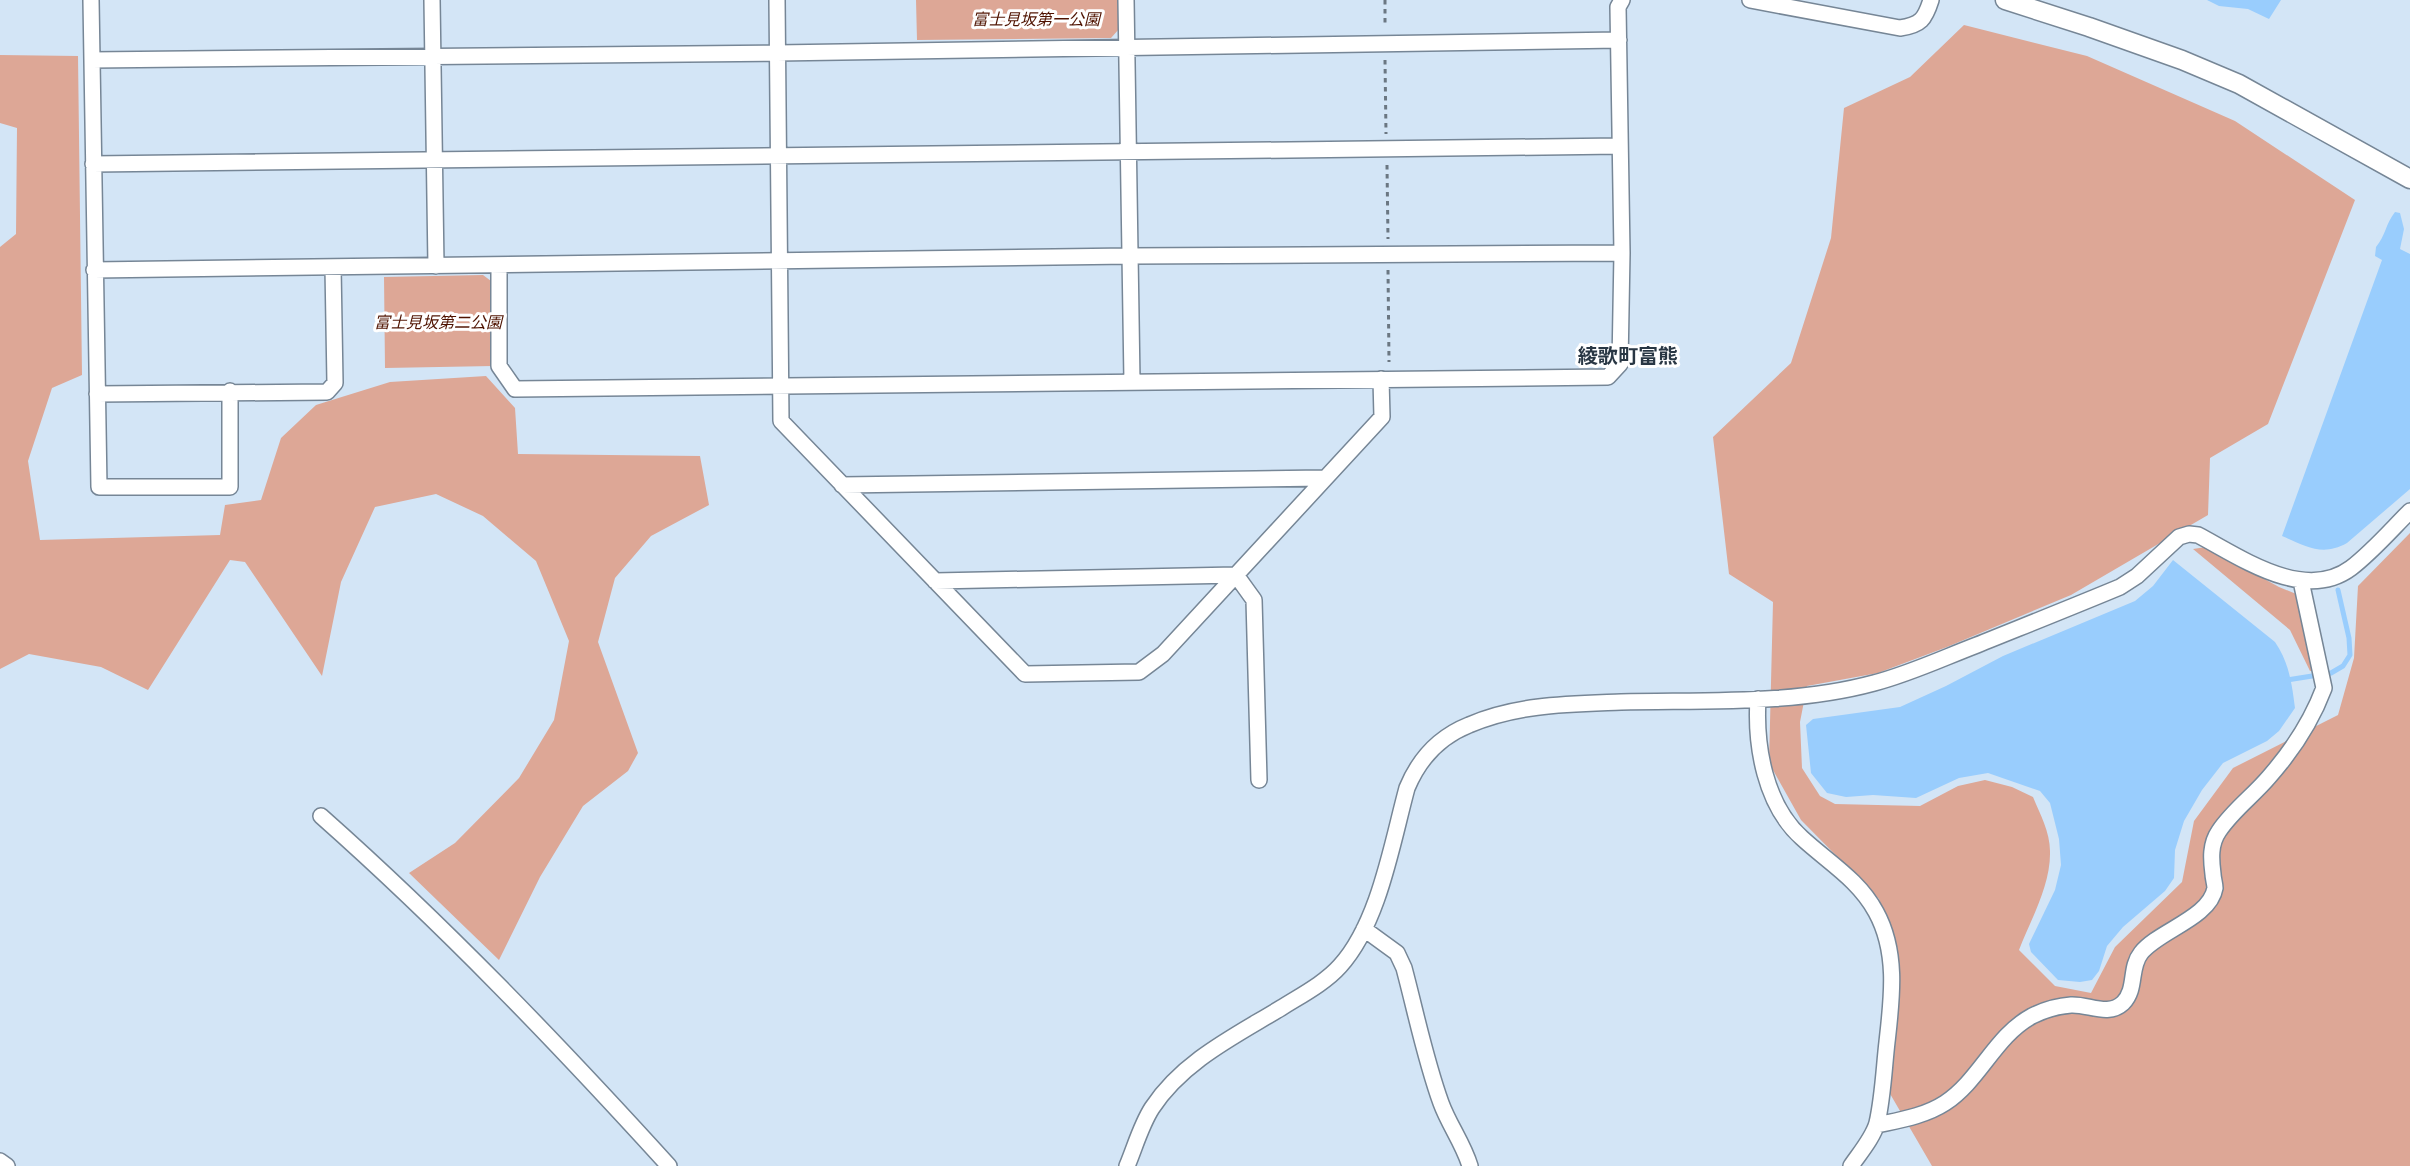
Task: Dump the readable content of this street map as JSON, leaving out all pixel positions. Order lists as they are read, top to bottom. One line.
{"districts":["綾歌町富熊"],"parks":["富士見坂第一公園","富士見坂第二公園"]}
